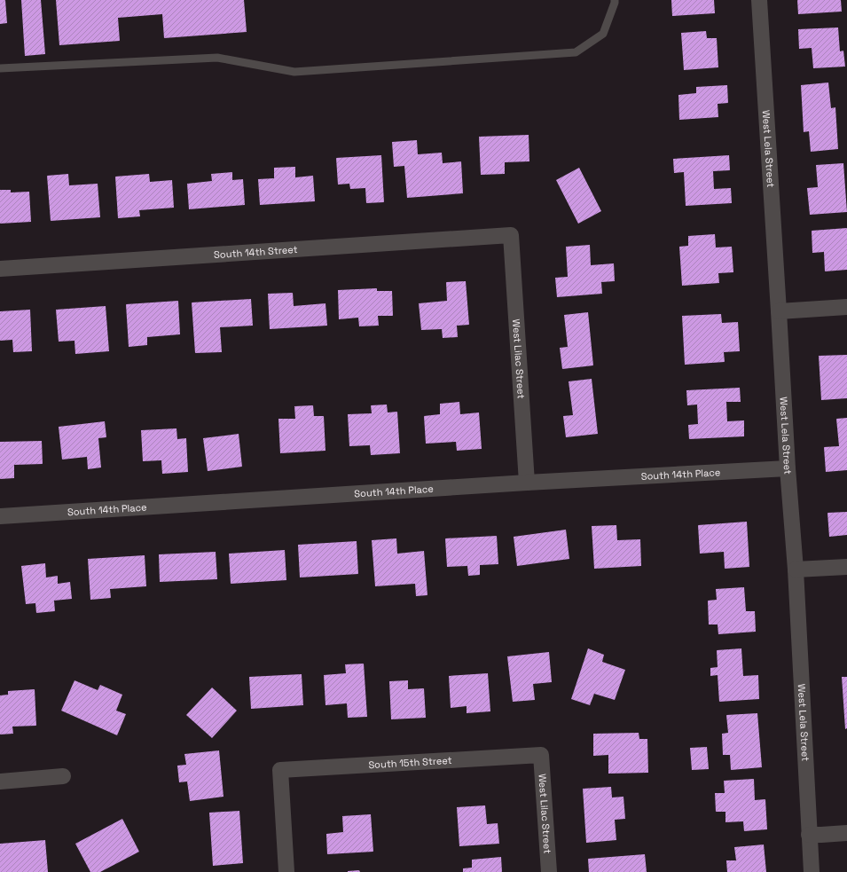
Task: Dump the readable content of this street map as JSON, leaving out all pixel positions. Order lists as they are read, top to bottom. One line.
{"streets":{"street":["West Lela Street","South 14th Street","West Lilac Street","South 14th Place","South 15th Street"]},"crossings":[["West Lela Street","South 14th Place"],["South 14th Street","West Lilac Street"],["West Lilac Street","South 14th Place"],["West Lilac Street","South 15th Street"]]}
